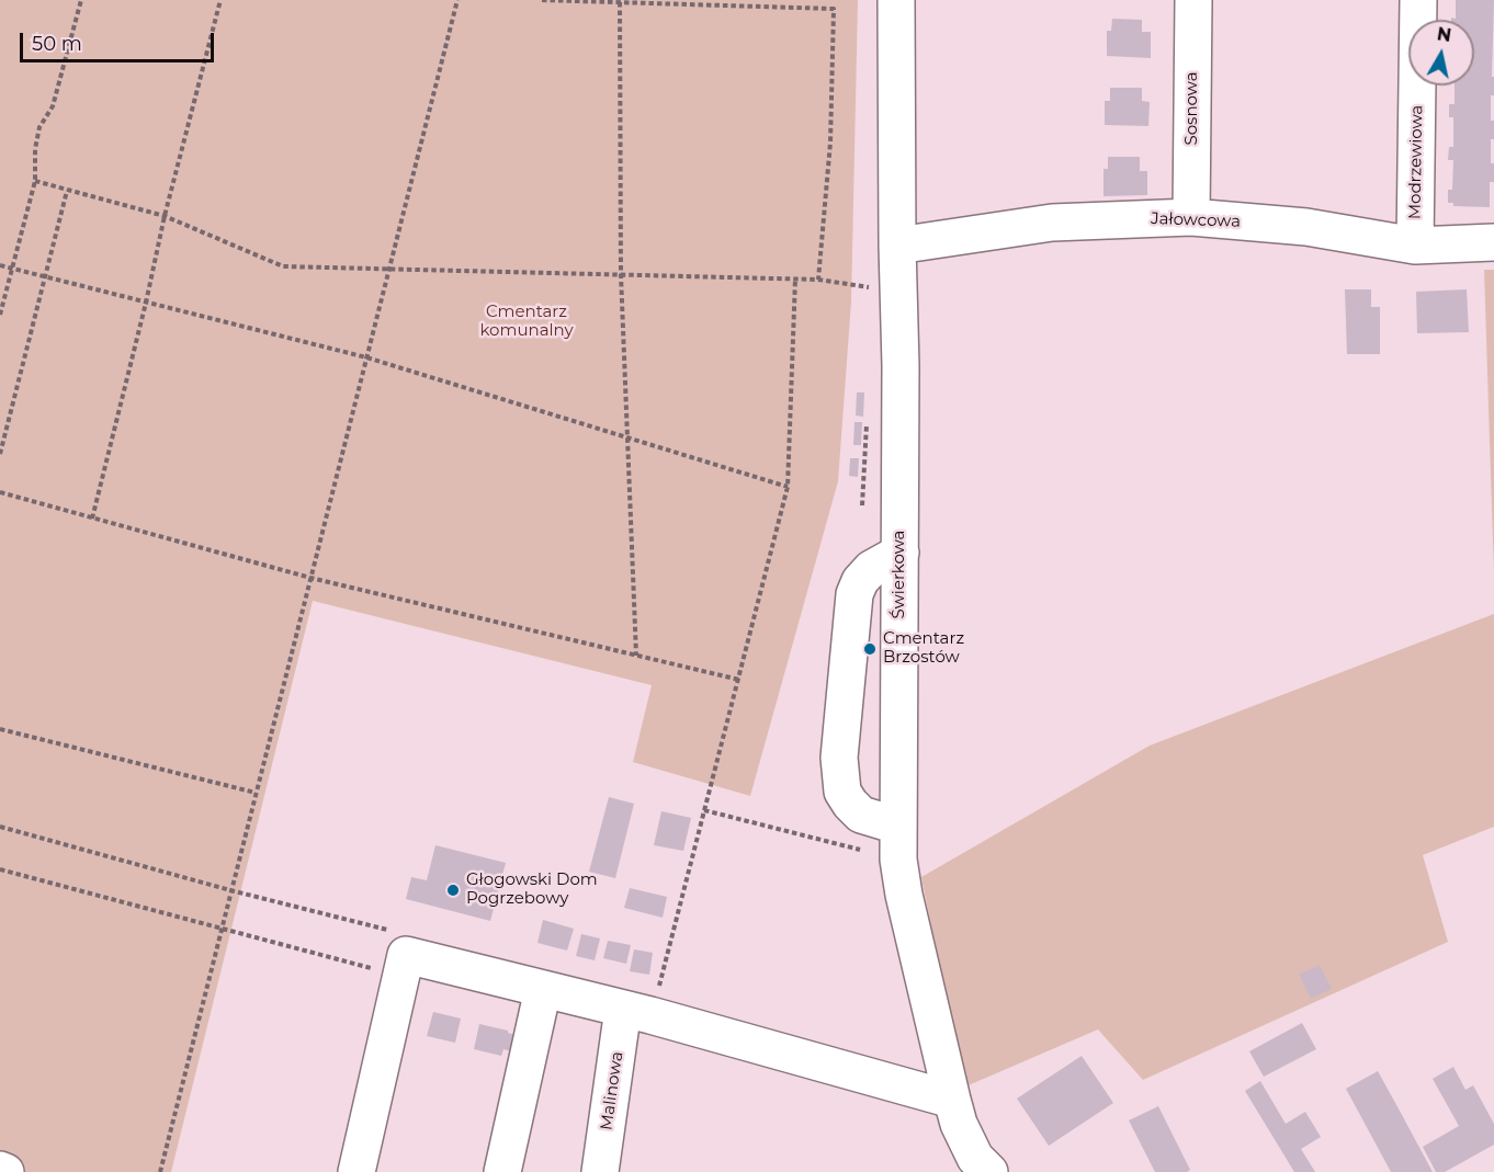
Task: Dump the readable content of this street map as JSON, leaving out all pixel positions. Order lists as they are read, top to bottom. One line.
{"streets":{"street":["Sosnowa","Modrzewiowa","Jałowcowa","Świerkowa","Malinowa"]},"crossings":[["Sosnowa","Jałowcowa"],["Modrzewiowa","Jałowcowa"],["Jałowcowa","Świerkowa"]],"parks":["Cmentarz komunalny"],"places":["Cmentarz Brzostów","Głogowski Dom Pogrzebowy"],"scale_bar":"50 m","north":"top"}
